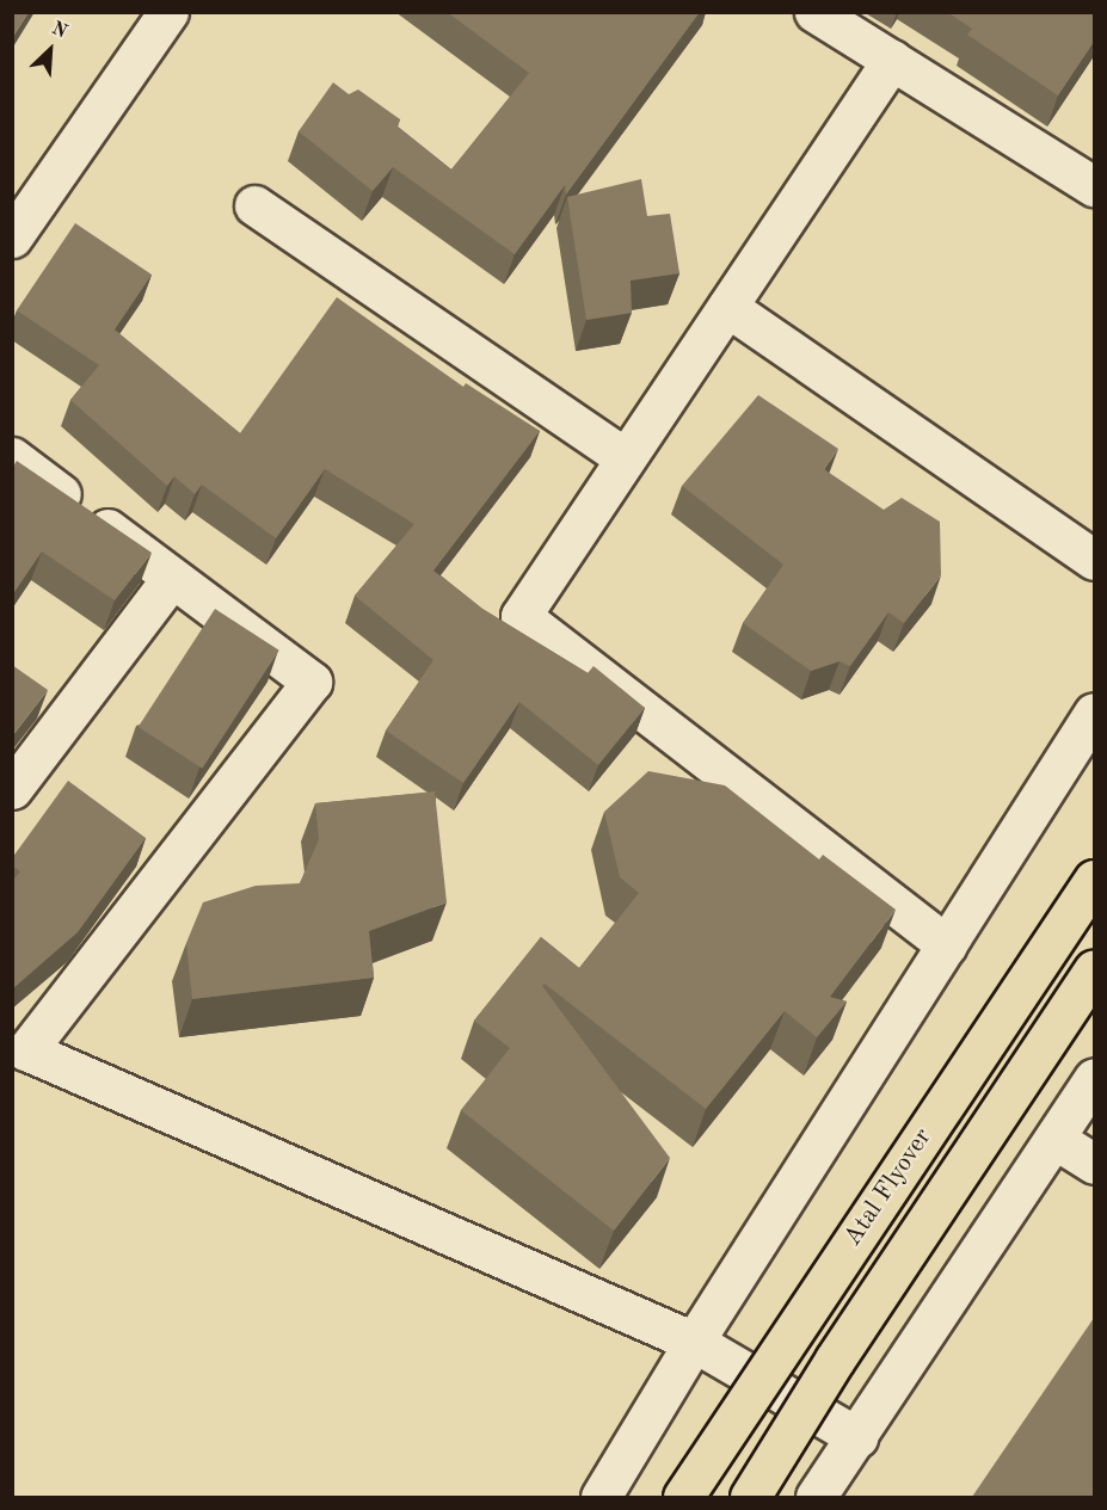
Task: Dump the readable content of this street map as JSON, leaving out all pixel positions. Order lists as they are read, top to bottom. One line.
{"streets":{"main road":["Atal Flyover"]},"north":"top right"}
